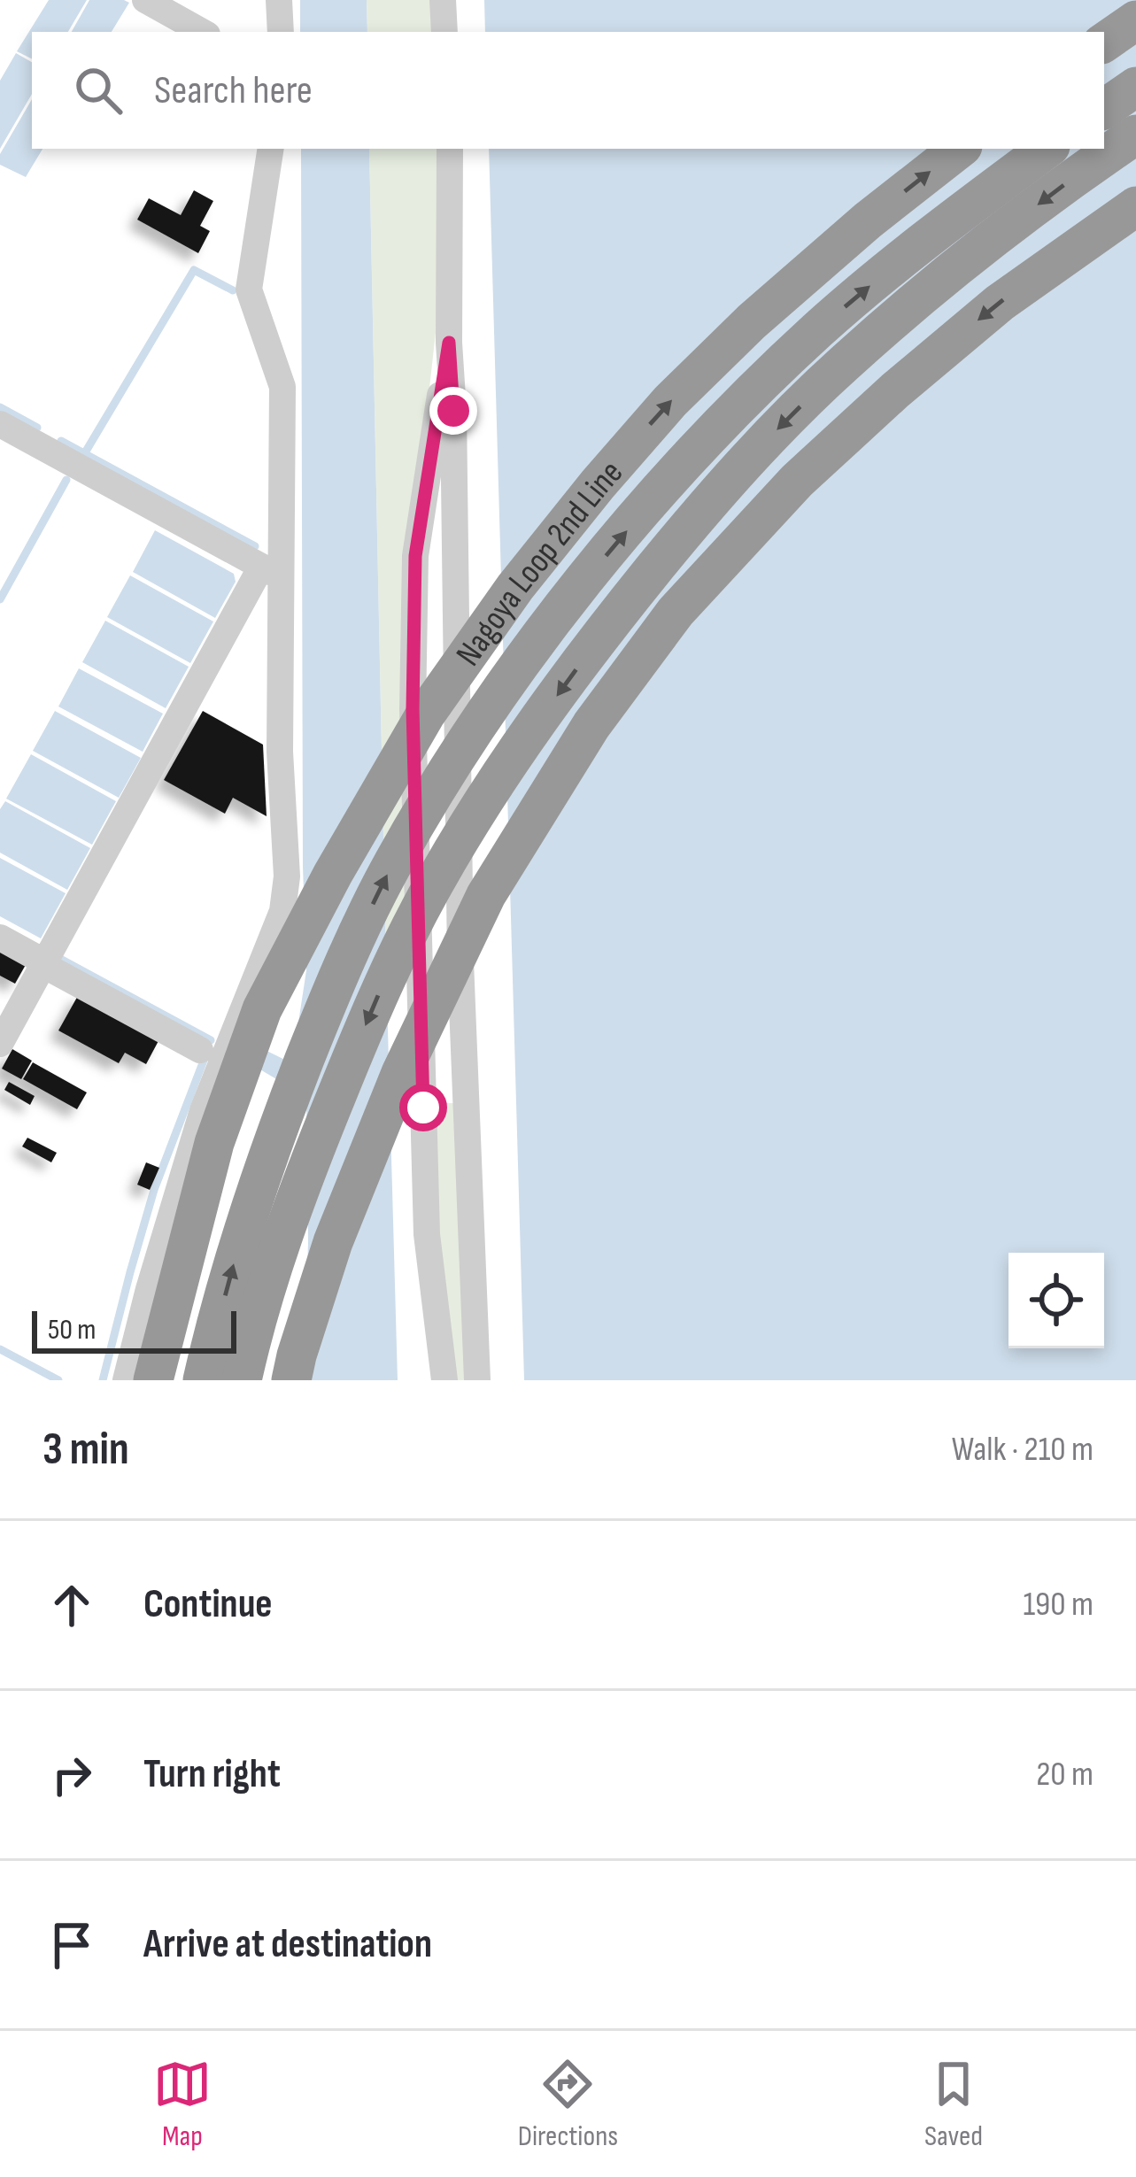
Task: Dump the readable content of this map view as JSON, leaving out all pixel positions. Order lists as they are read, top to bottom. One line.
{"streets":{"highway":["Nagoya Loop 2nd Line"]},"scale_bar":"50 m","page":{"search":"Search here","scale":"50 m","heading":["3 min","Walk · 210 m"],"list":[["Continue","190 m"],["Turn right","20 m"],"Arrive at destination"],"nav":["Map","Directions","Saved"]}}
